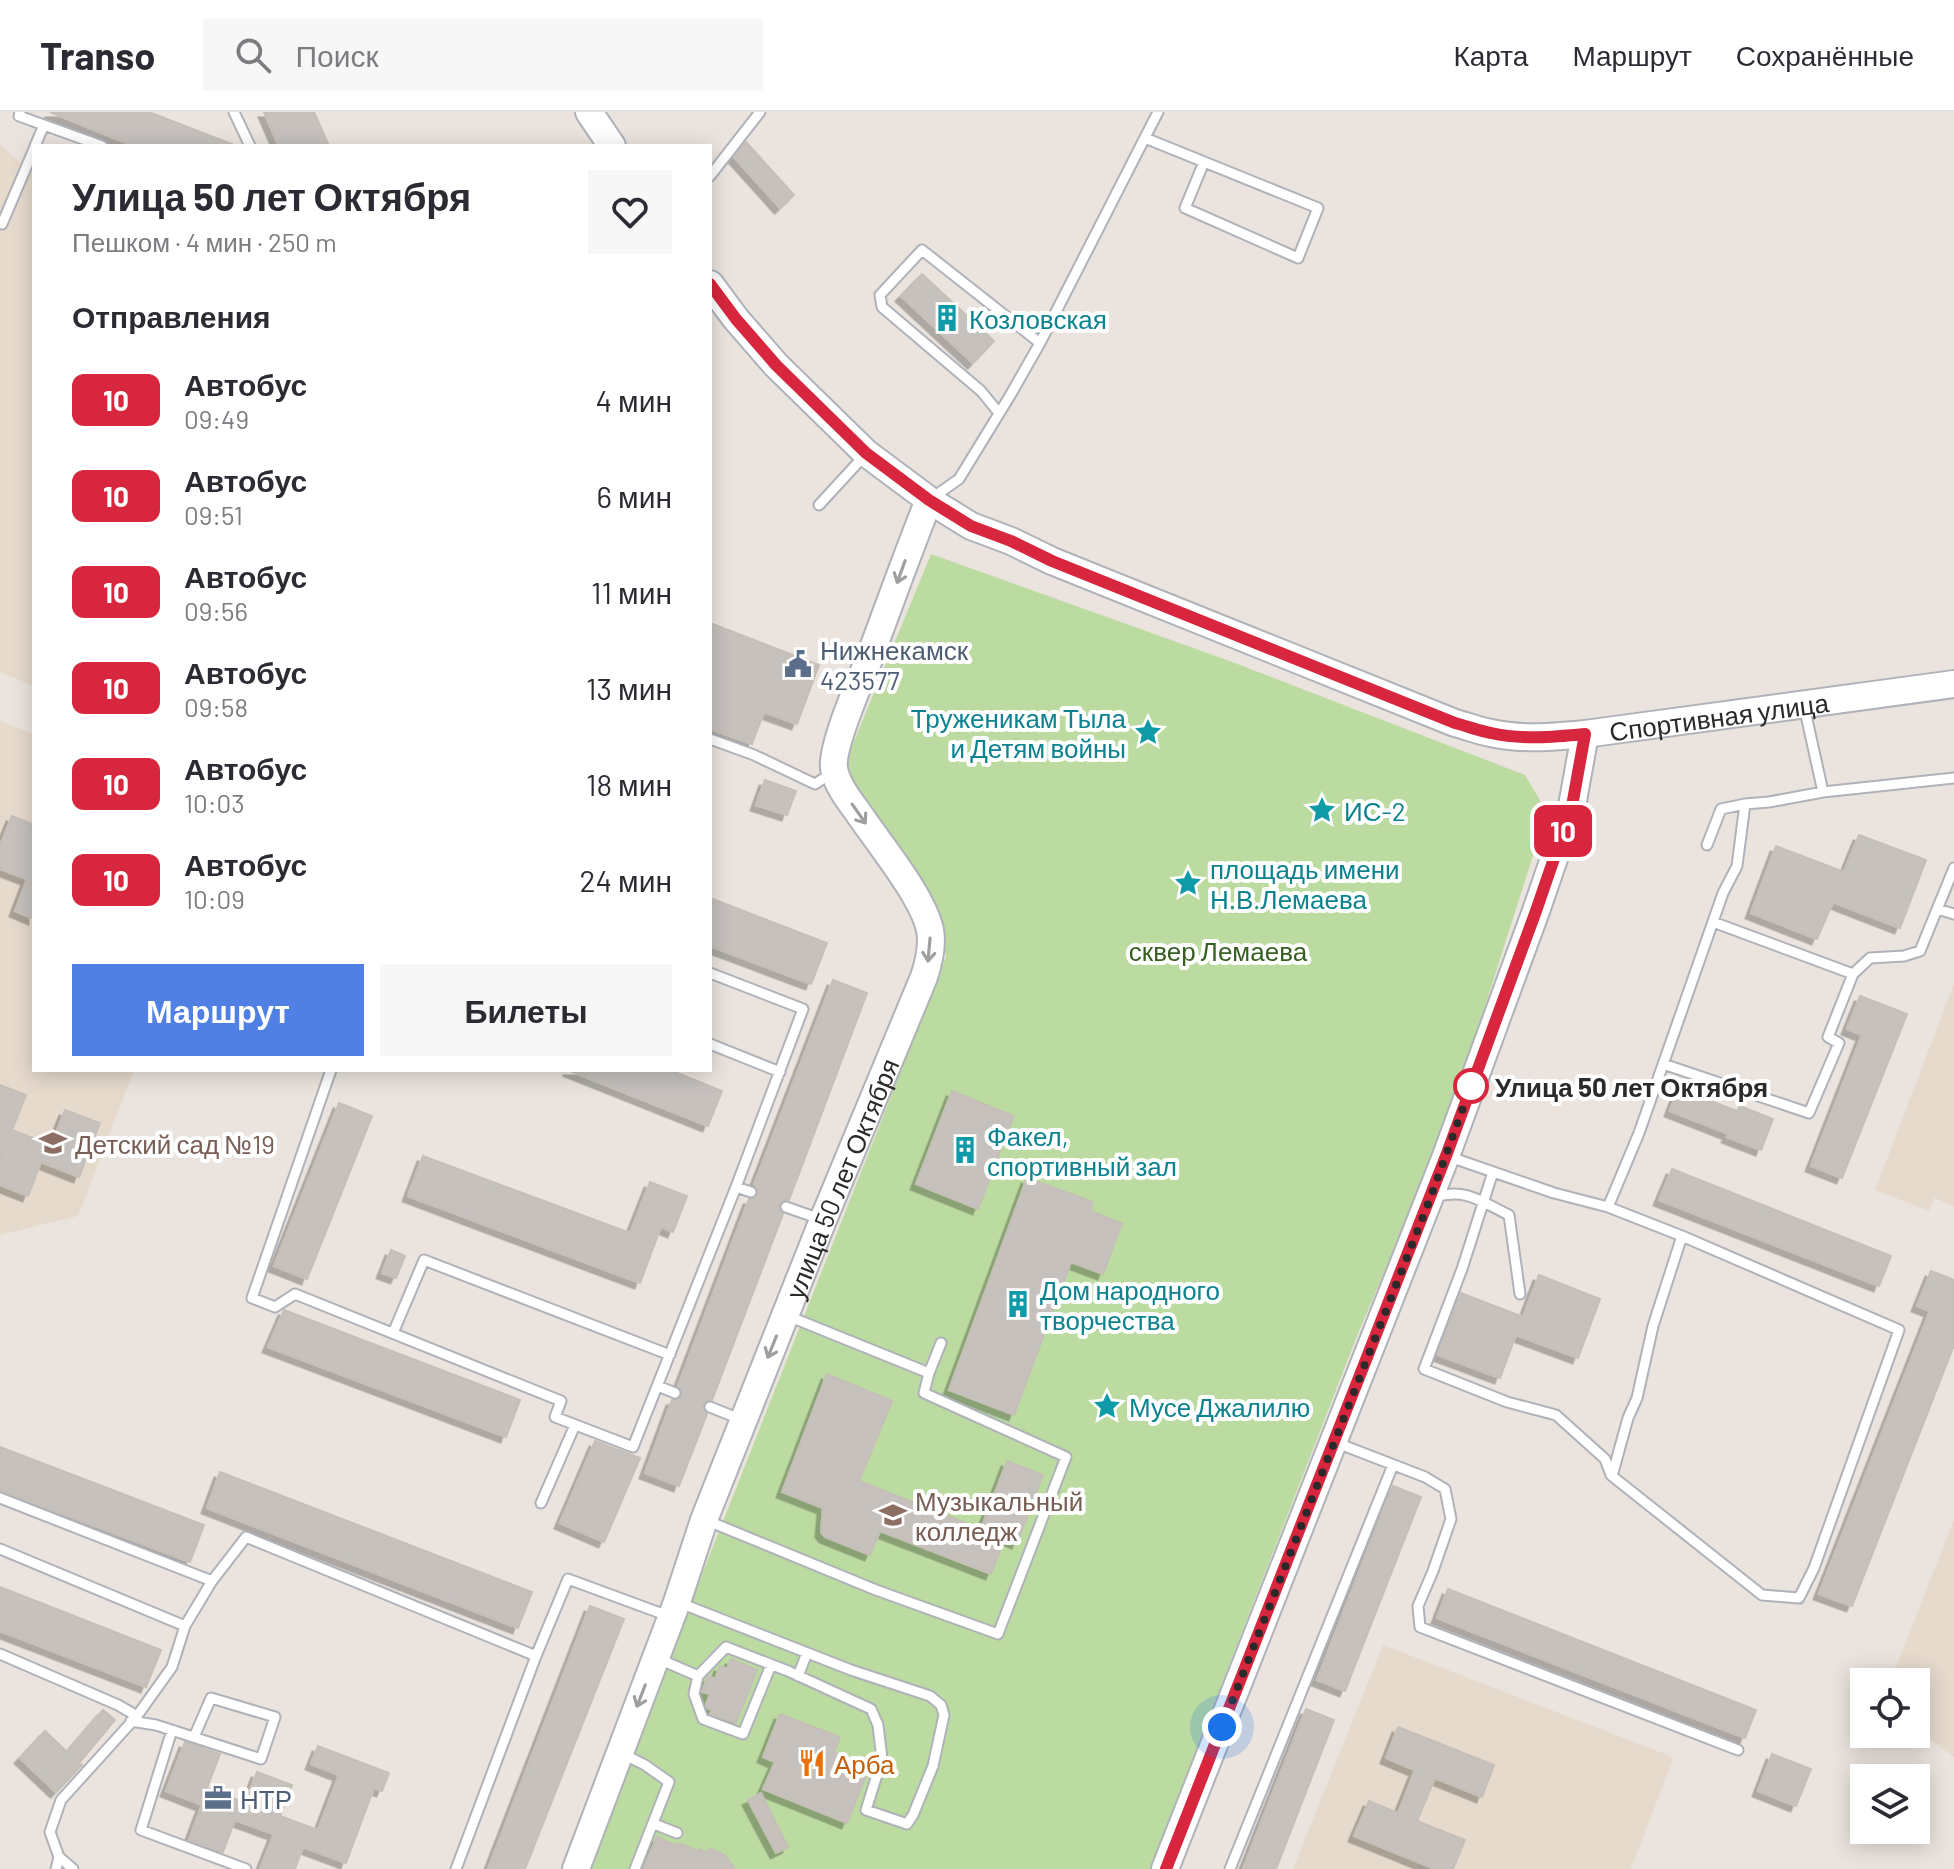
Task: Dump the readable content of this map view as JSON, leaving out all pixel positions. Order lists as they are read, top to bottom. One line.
{"streets":{"street":["Спортивная улица","улица 50 лет Октября"]},"one_way":["улица 50 лет Октября"],"parks":["сквер Лемаева"],"places":{"building":["Козловская","Факел, спортивный зал","Дом народного творчества"],"public building":["Нижнекамск 423577"],"place":["Труженикам Тыла и Детям войны","ИС-2","площадь имени Н.В.Лемаева","Мусе Джалилю"],"other":["Улица 50 лет Октября"],"school or university":["Детский сад №19","Музыкальный колледж"],"restaurant":["Арба"],"office":["НТР"]},"lines":["bus line 10"],"page":{"header":"Transo","search":"Поиск","nav":["Карта","Маршрут","Сохранённые"],"on_map":"10","heading":[["Улица 50 лет Октября","Пешком · 4 мин · 250 m"],"Отправления"],"list":[{"mark":"10","name":"Автобус","note":"09:49","value":"4 мин"},{"mark":"10","name":"Автобус","note":"09:51","value":"6 мин"},{"mark":"10","name":"Автобус","note":"09:56","value":"11 мин"},{"mark":"10","name":"Автобус","note":"09:58","value":"13 мин"},{"mark":"10","name":"Автобус","note":"10:03","value":"18 мин"},{"mark":"10","name":"Автобус","note":"10:09","value":"24 мин"}],"buttons":["Маршрут","Билеты"]}}
